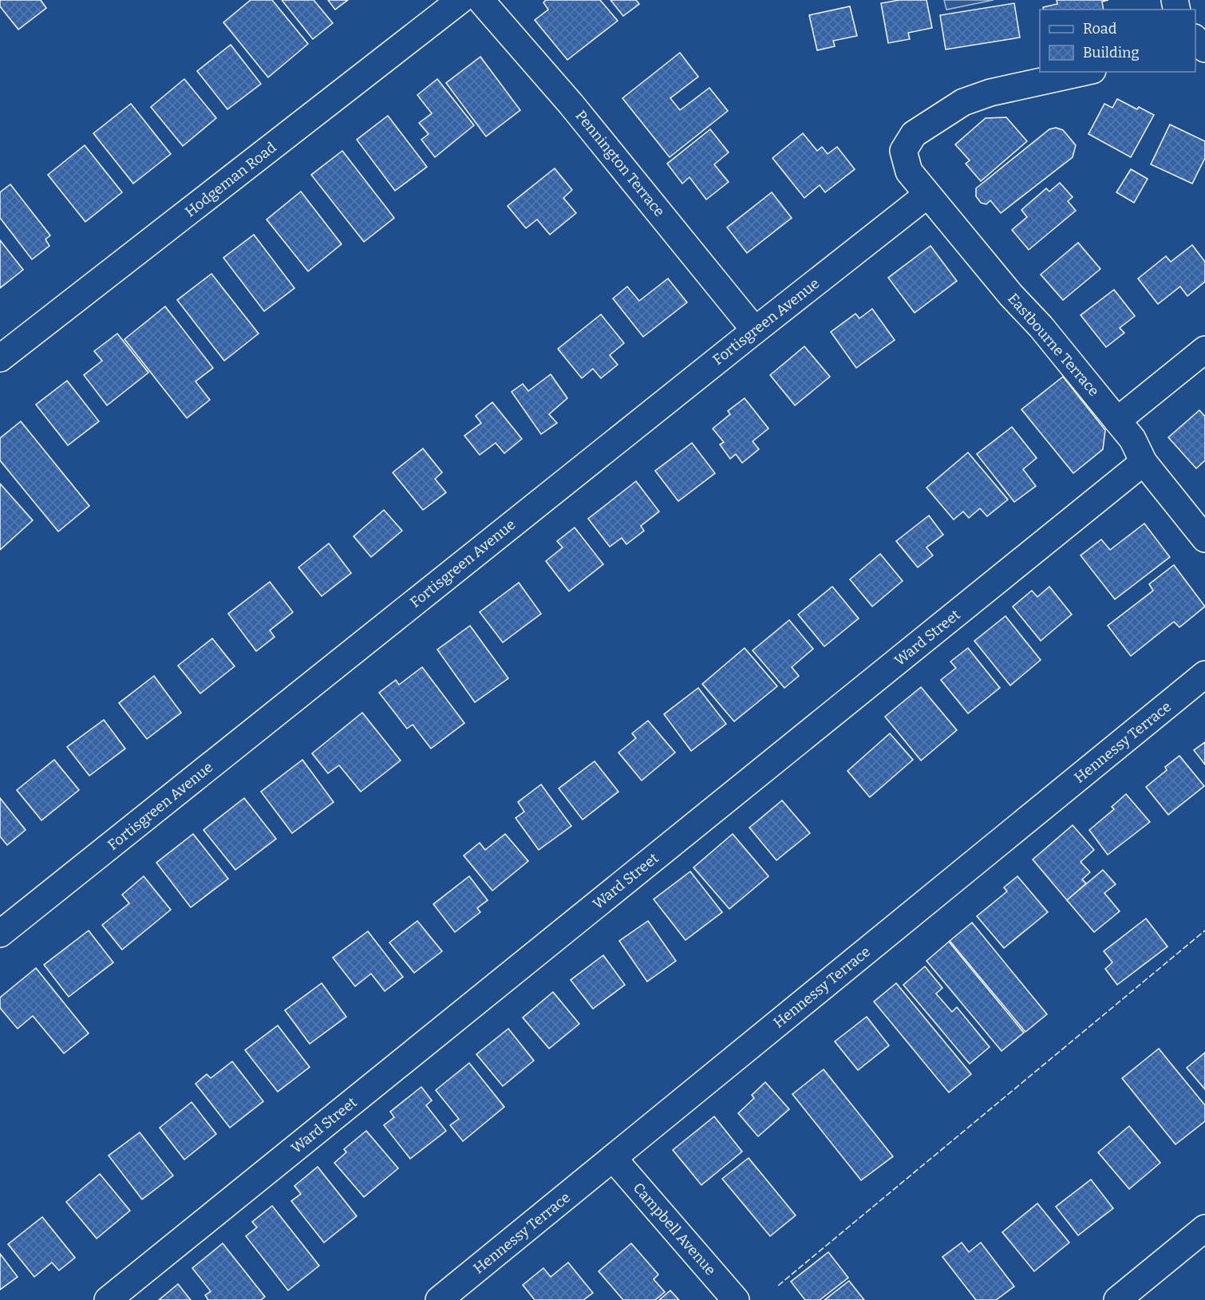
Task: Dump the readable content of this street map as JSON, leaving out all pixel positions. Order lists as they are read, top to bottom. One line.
{"streets":{"street":["Pennington Terrace","Hodgeman Road","Fortisgreen Avenue","Eastbourne Terrace","Ward Street","Hennessy Terrace","Campbell Avenue"]},"crossings":[["Pennington Terrace","Fortisgreen Avenue"],["Fortisgreen Avenue","Eastbourne Terrace"],["Eastbourne Terrace","Ward Street"],["Hennessy Terrace","Campbell Avenue"]],"legend":["Road","Building"]}
